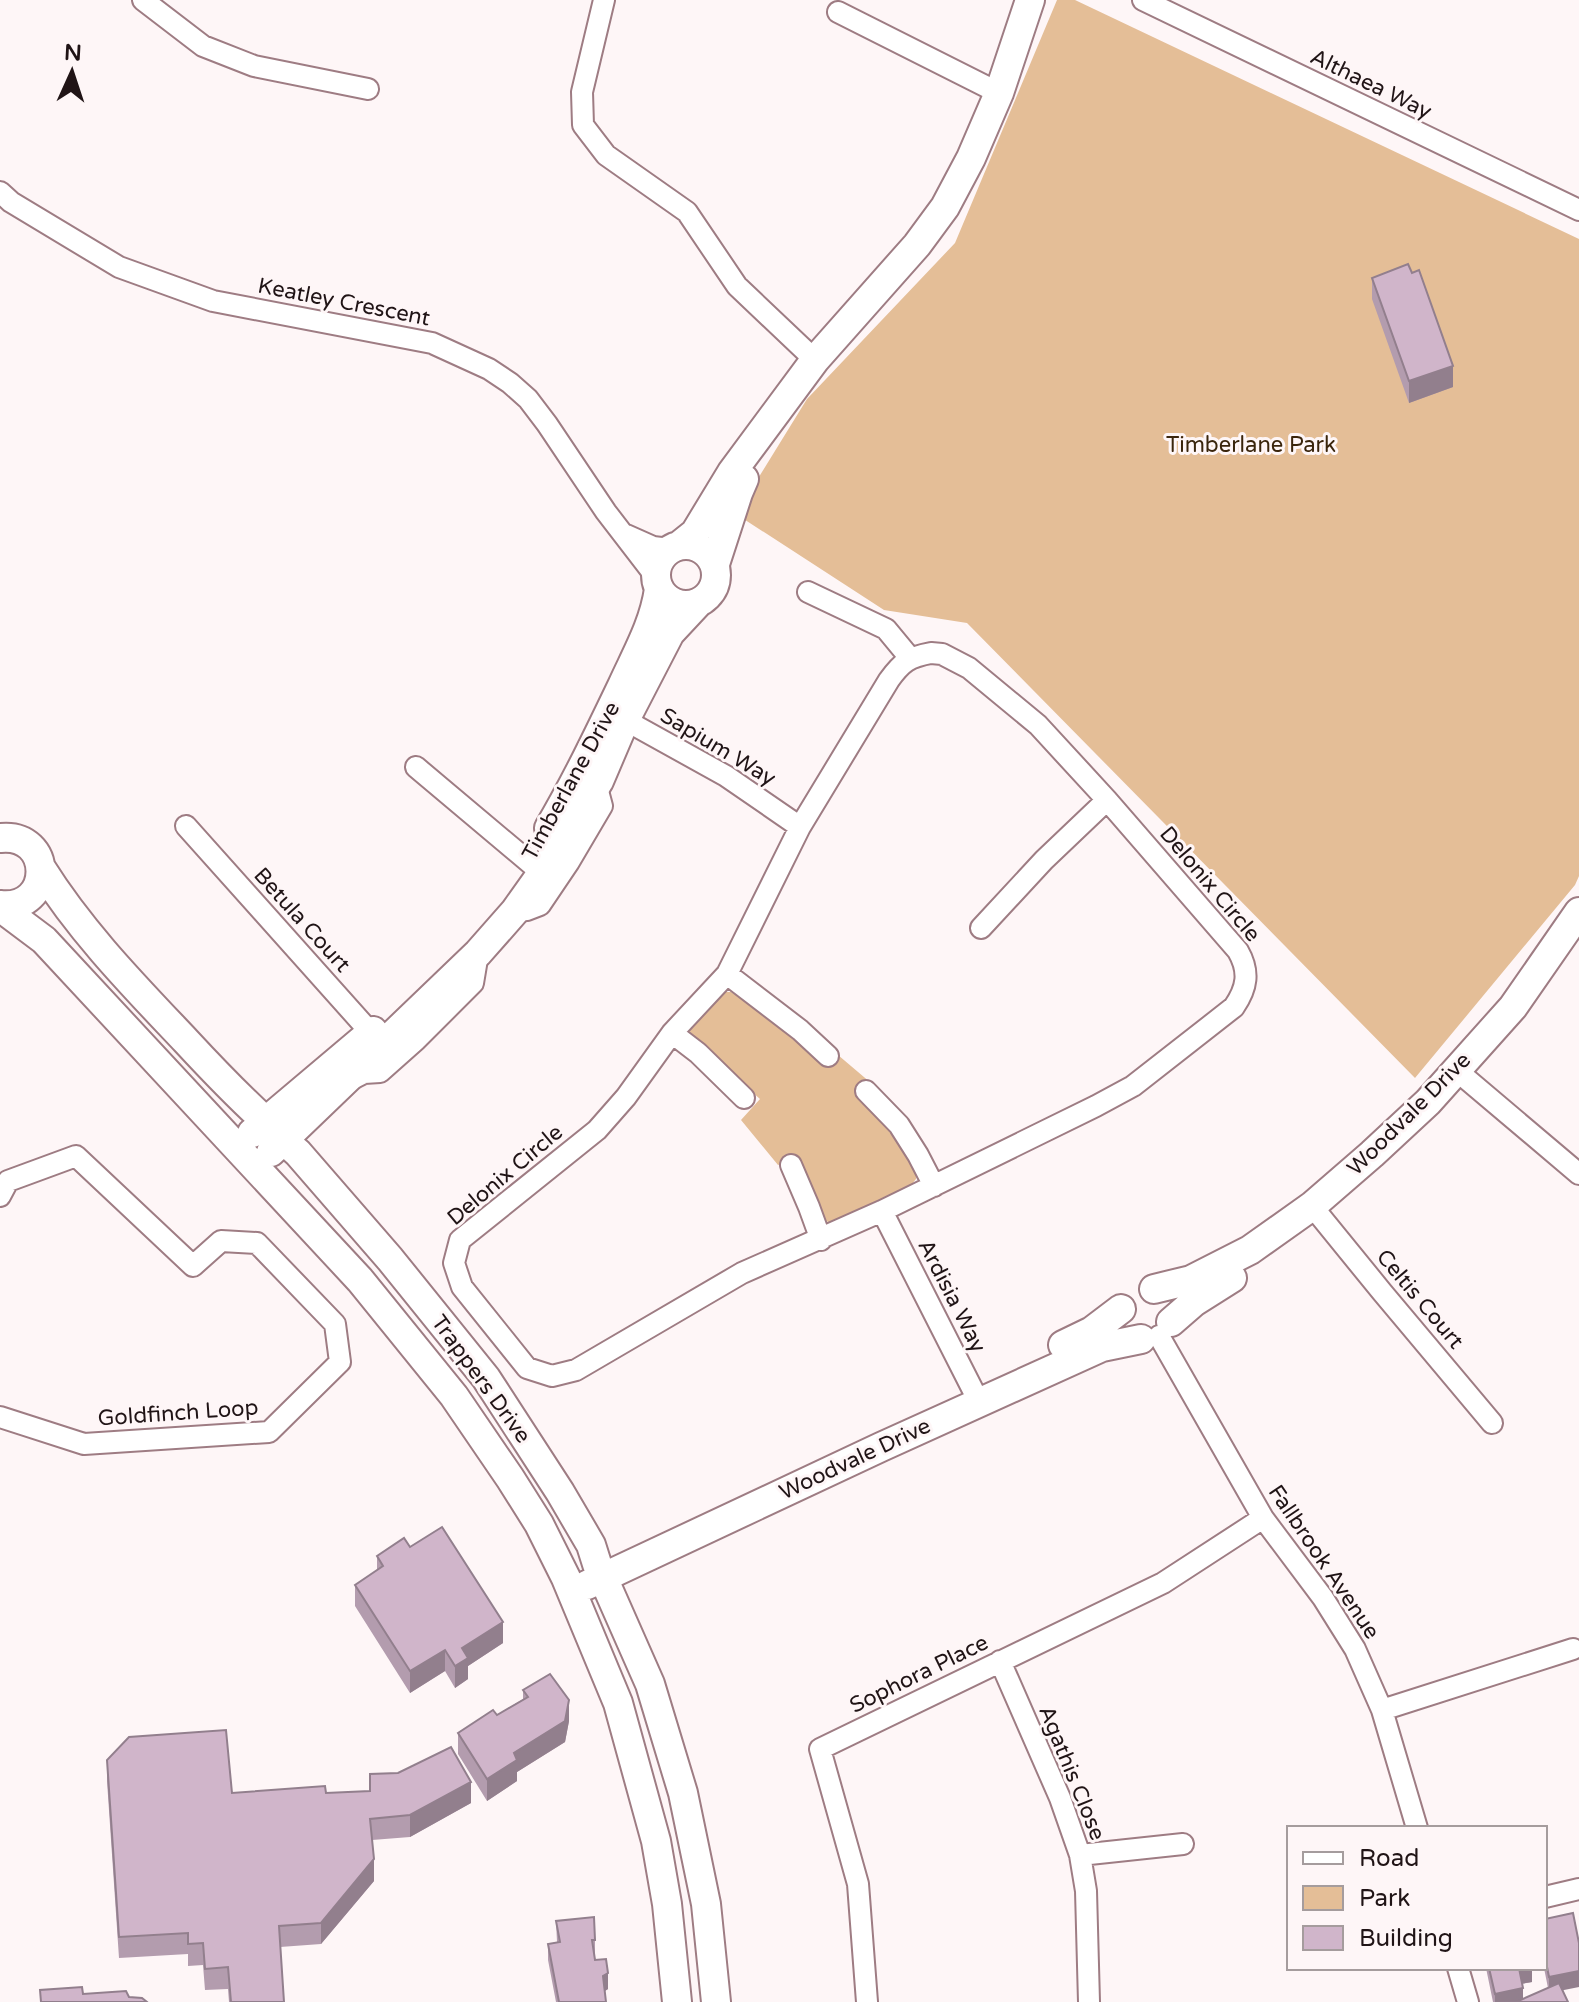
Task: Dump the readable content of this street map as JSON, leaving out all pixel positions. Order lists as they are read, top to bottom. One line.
{"streets":{"street":["Althaea Way","Keatley Crescent","Sapium Way","Timberlane Drive","Delonix Circle","Betula Court","Woodvale Drive","Ardisia Way","Celtis Court","Trappers Drive","Goldfinch Loop","Fallbrook Avenue","Sophora Place","Agathis Close"]},"crossings":[["Keatley Crescent","Timberlane Drive"],["Sapium Way","Timberlane Drive"],["Sapium Way","Delonix Circle"],["Timberlane Drive","Betula Court"],["Timberlane Drive","Trappers Drive"],["Delonix Circle","Ardisia Way"],["Woodvale Drive","Ardisia Way"],["Woodvale Drive","Celtis Court"],["Woodvale Drive","Trappers Drive"],["Woodvale Drive","Fallbrook Avenue"],["Fallbrook Avenue","Sophora Place"],["Sophora Place","Agathis Close"]],"parks":["Timberlane Park"],"legend":["Road","Park","Building"],"north":"top"}
